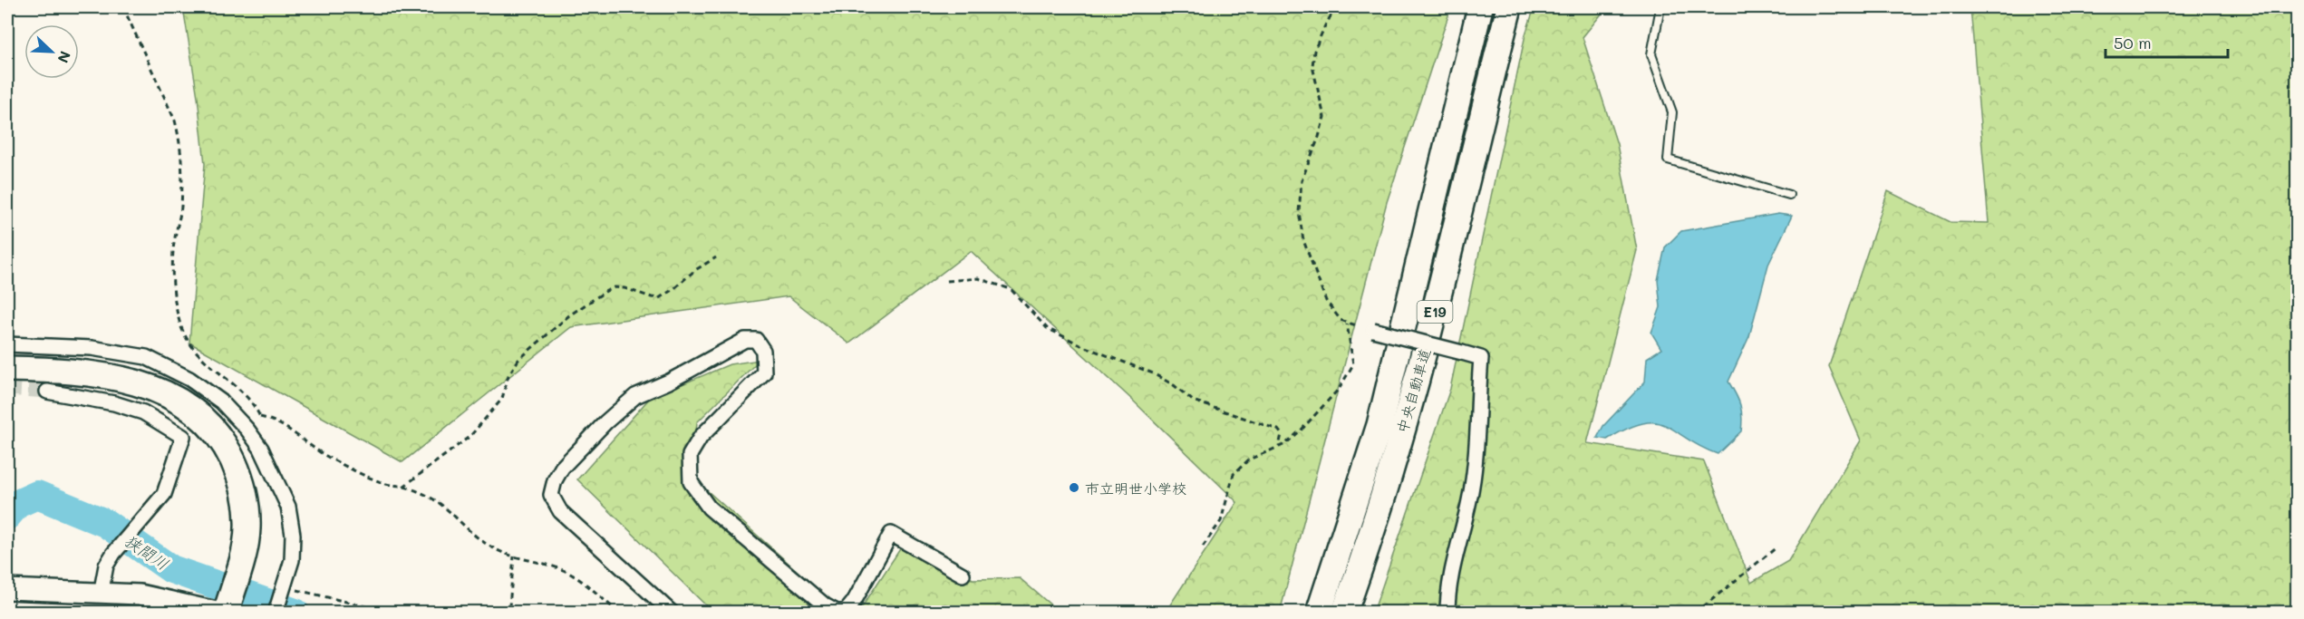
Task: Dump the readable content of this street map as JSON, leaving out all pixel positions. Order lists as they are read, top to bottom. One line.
{"streets":{"highway":["E19","中央自動車道"]},"water":["狭間川"],"places":["市立明世小学校"],"scale_bar":"50 m","north":"bottom right"}
